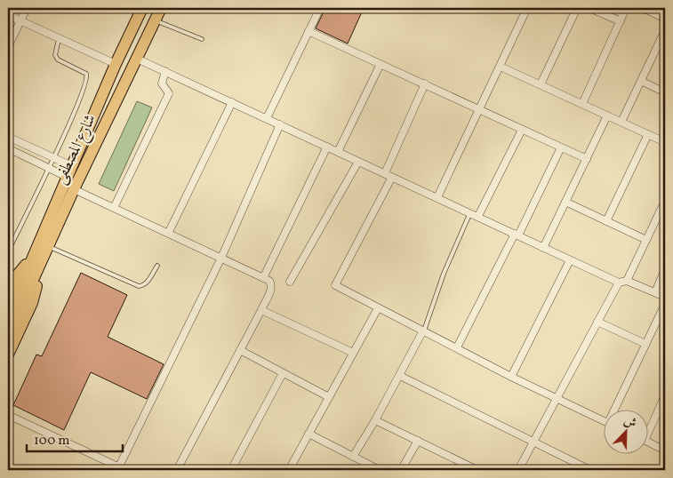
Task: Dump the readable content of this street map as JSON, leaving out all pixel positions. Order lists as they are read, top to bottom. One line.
{"streets":{"highway":["شارع المصطفى"]},"scale_bar":"100 m","north":"top right"}
